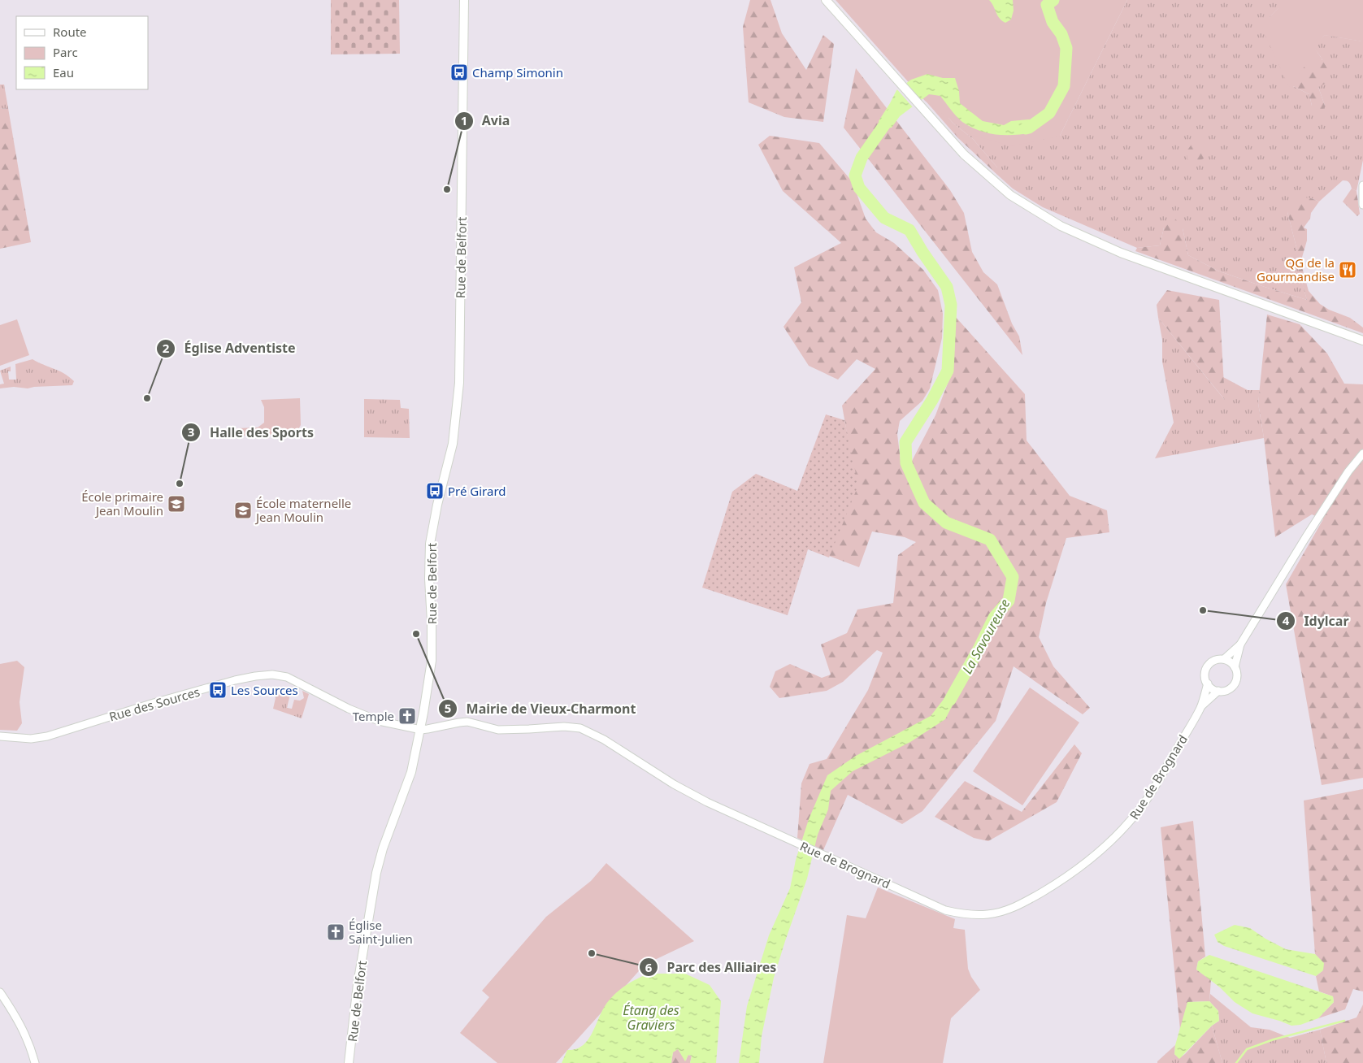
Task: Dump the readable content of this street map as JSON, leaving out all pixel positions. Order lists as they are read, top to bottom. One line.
{"streets":{"main road":["Rue de Belfort"],"street":["Rue des Sources","Rue de Brognard"]},"crossings":[["Rue de Belfort","Rue des Sources"],["Rue de Belfort","Rue de Brognard"],["Rue des Sources","Rue de Brognard"]],"water":["La Savoureuse","Étang des Graviers"],"places":{"bus stop":["Champ Simonin","Pré Girard","Les Sources"],"other":["Avia","Église Adventiste","Halle des Sports","Idylcar","Mairie de Vieux-Charmont","Parc des Alliaires"],"restaurant":["QG de la Gourmandise"],"school or university":["École primaire Jean Moulin","École maternelle Jean Moulin"],"church":["Temple","Église Saint-Julien"]},"legend":["Route","Parc","Eau"]}
